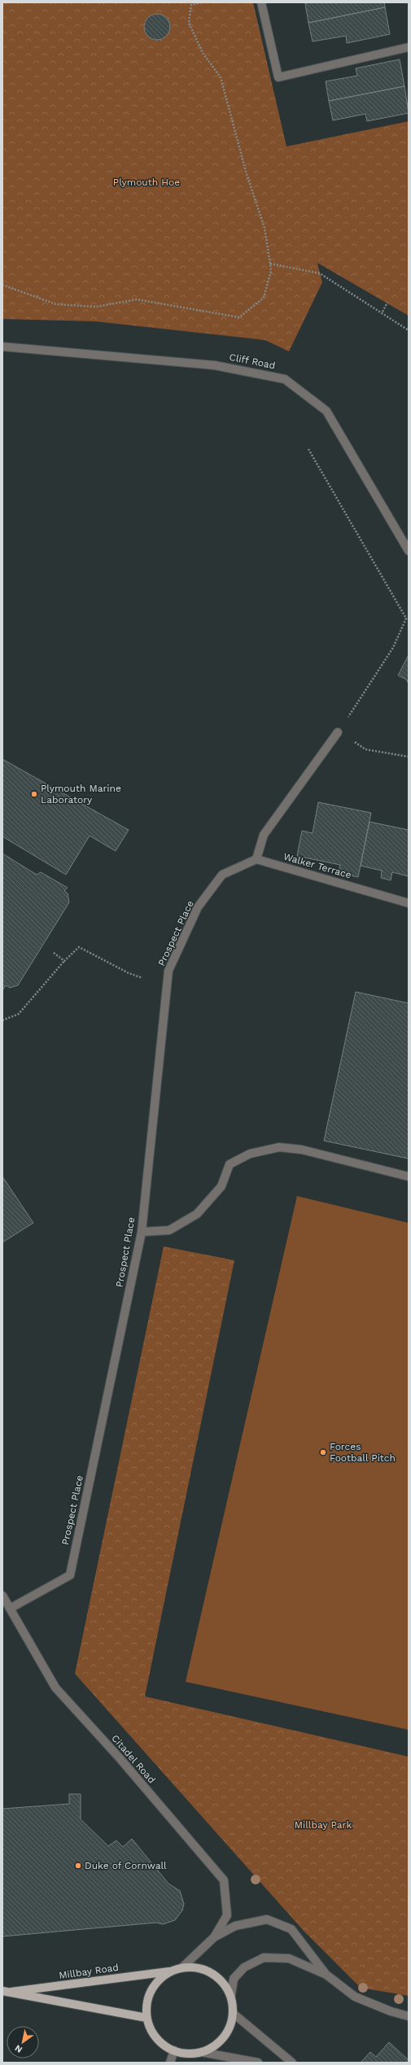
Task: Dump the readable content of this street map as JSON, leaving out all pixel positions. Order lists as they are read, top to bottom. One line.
{"streets":{"main road":["Millbay Road"],"street":["Cliff Road","Walker Terrace","Prospect Place","Citadel Road"]},"crossings":[["Walker Terrace","Prospect Place"],["Prospect Place","Citadel Road"]],"parks":["Plymouth Hoe","Millbay Park"],"places":["Plymouth Marine Laboratory","Forces Football Pitch","Duke of Cornwall"],"north":"bottom left"}
